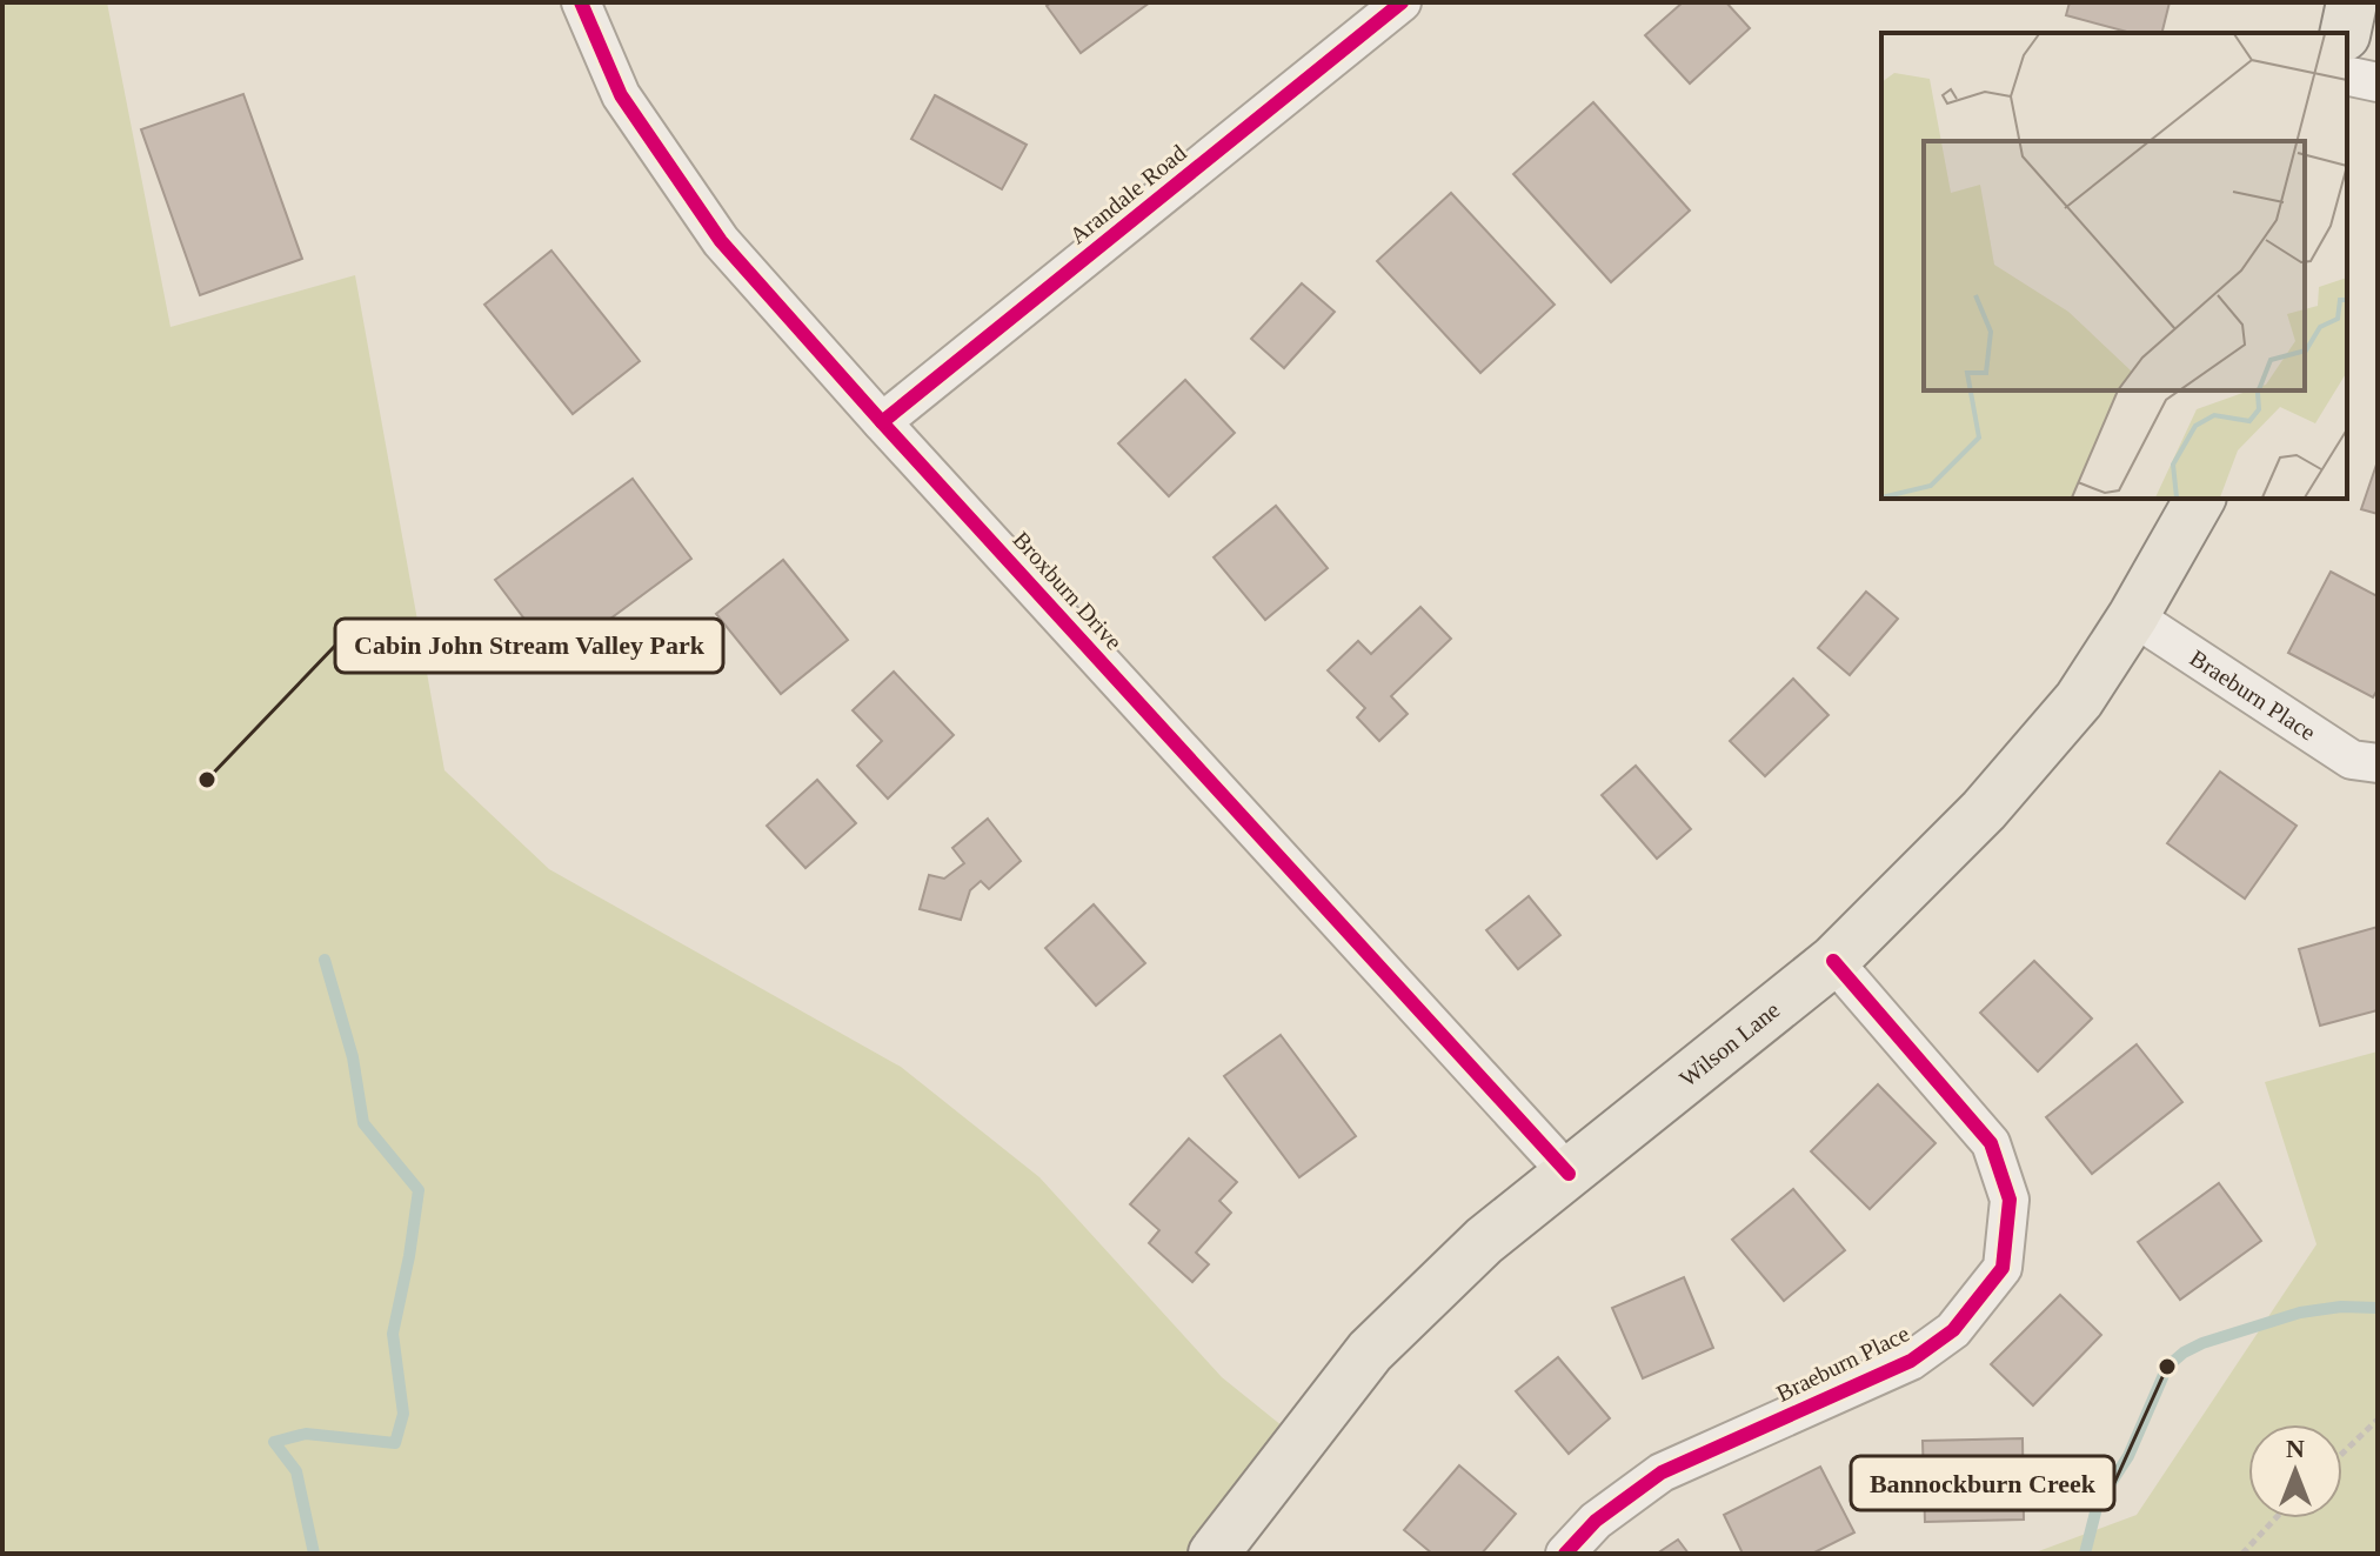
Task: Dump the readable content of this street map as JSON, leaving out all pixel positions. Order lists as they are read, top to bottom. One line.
{"streets":{"main road":["Wilson Lane"],"street":["Arandale Road","Broxburn Drive","Braeburn Place"]},"crossings":[["Arandale Road","Broxburn Drive"],["Broxburn Drive","Wilson Lane"],["Braeburn Place","Wilson Lane"]],"places":["Cabin John Stream Valley Park","Bannockburn Creek"],"north":"top"}
